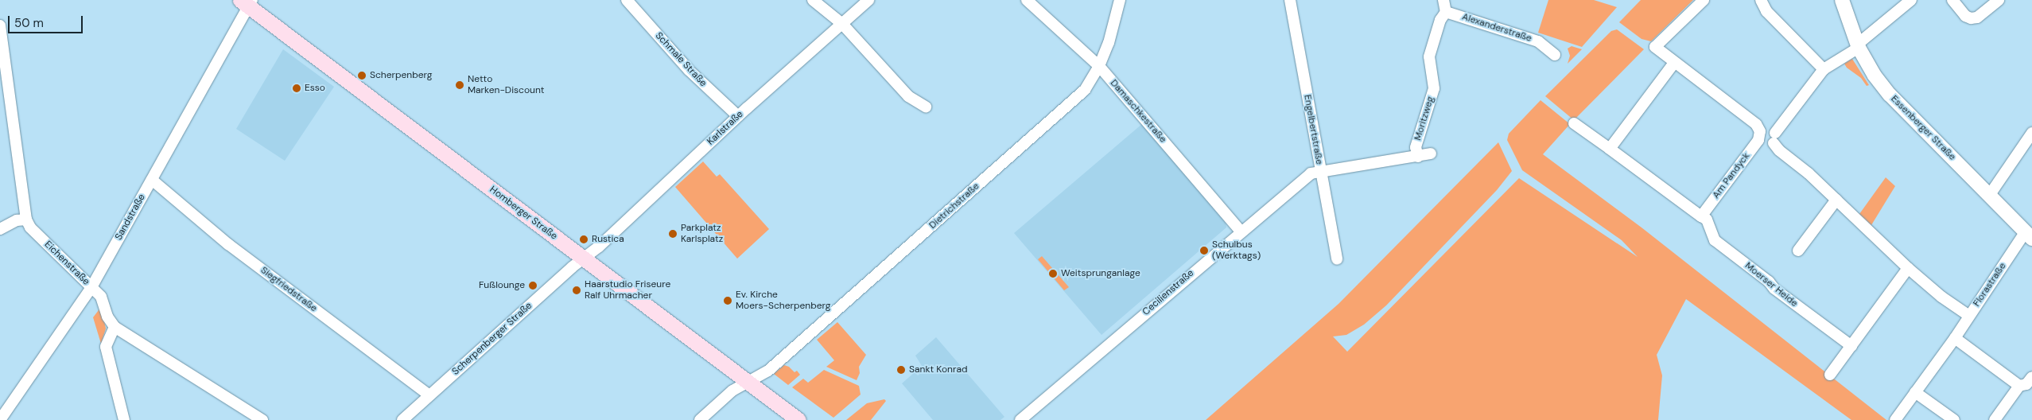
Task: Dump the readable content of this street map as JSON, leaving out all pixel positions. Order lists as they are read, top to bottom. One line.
{"streets":{"main road":["Homberger Straße"],"street":["Alexanderstraße","Schmale Straße","Damaschkestraße","Moritzweg","Karlstraße","Essenberger Straße","Engelbertstraße","Am Pandyck","Dietrichstraße","Sandstraße","Eichenstraße","Moerser Heide","Florastraße","Siegfriedstraße","Cecilienstraße","Scherpenberger Straße"]},"crossings":[["Alexanderstraße","Moritzweg"],["Schmale Straße","Karlstraße"],["Damaschkestraße","Dietrichstraße"],["Damaschkestraße","Cecilienstraße"],["Moritzweg","Cecilienstraße"],["Karlstraße","Homberger Straße"],["Karlstraße","Scherpenberger Straße"],["Essenberger Straße","Florastraße"],["Engelbertstraße","Cecilienstraße"],["Am Pandyck","Moerser Heide"],["Dietrichstraße","Homberger Straße"],["Homberger Straße","Sandstraße"],["Homberger Straße","Scherpenberger Straße"],["Sandstraße","Eichenstraße"],["Sandstraße","Siegfriedstraße"],["Siegfriedstraße","Scherpenberger Straße"]],"places":["Scherpenberg","Netto Marken-Discount","Esso","Parkplatz Karlsplatz","Rustica","Schulbus (Werktags)","Weitsprunganlage","Fußlounge","Haarstudio Friseure Ralf Uhrmacher","Ev. Kirche Moers-Scherpenberg","Sankt Konrad"],"scale_bar":"50 m"}
